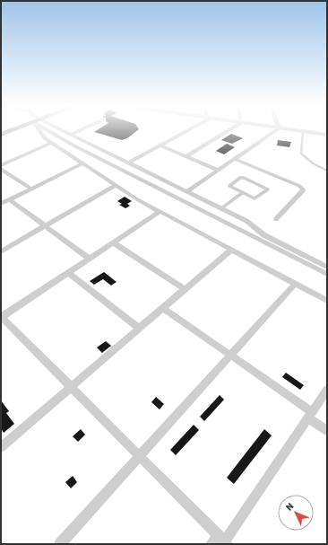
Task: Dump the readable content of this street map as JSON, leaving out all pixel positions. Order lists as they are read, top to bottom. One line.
{"north":"top left"}
